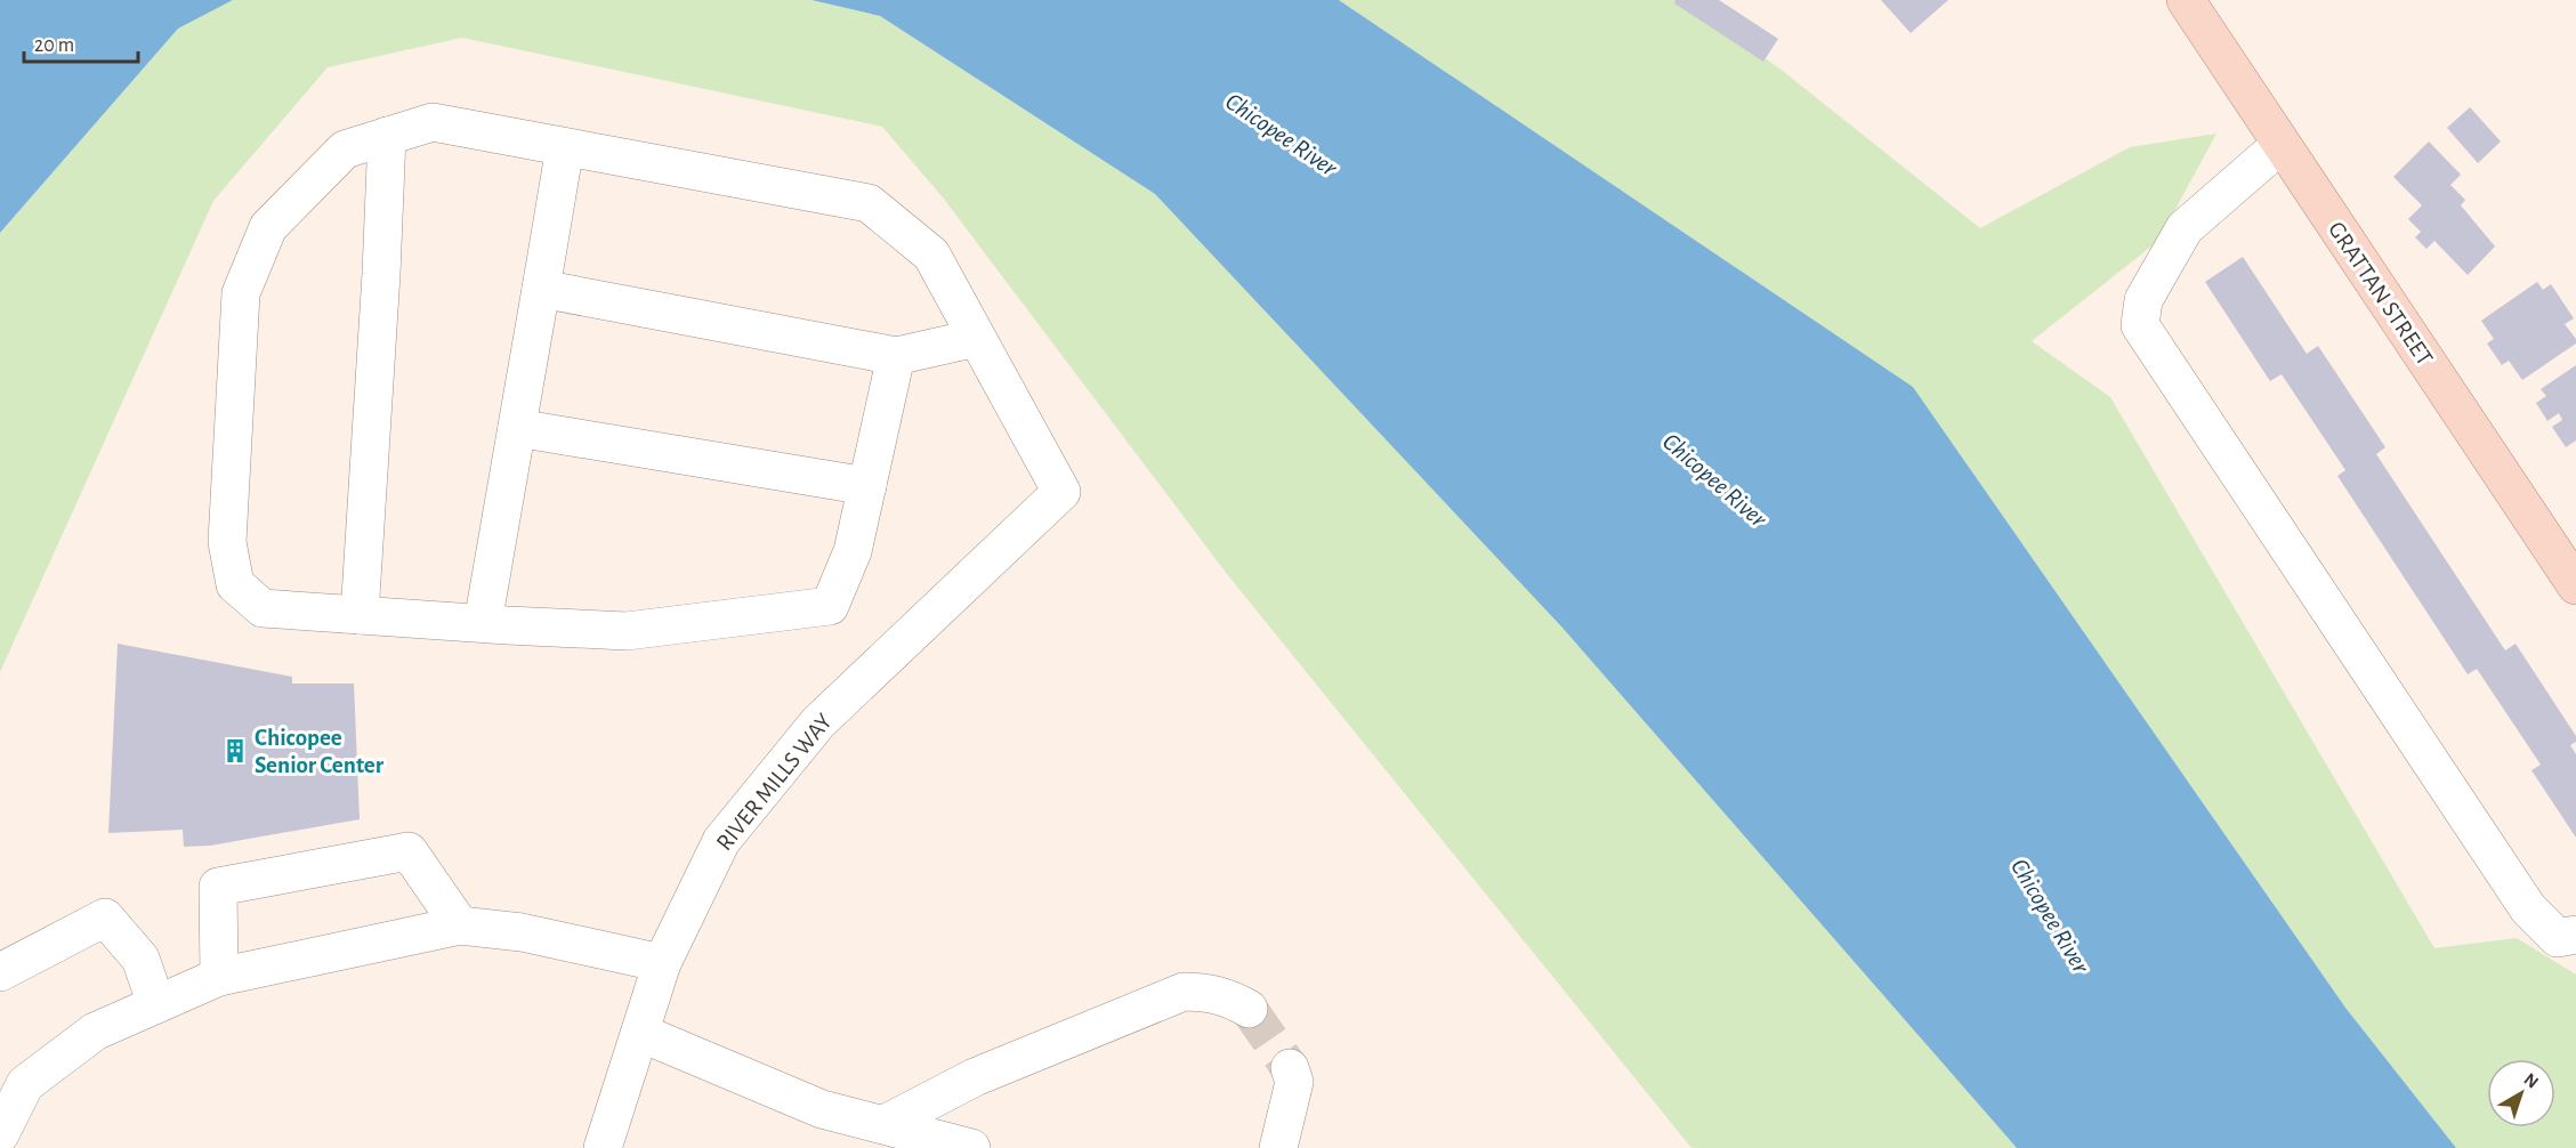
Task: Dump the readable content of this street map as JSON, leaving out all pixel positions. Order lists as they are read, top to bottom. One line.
{"streets":{"main road":["GRATTAN STREET"],"lane":["RIVER MILLS WAY"]},"water":["Chicopee River"],"places":{"building":["Chicopee Senior Center"]},"scale_bar":"20 m","north":"top right"}
